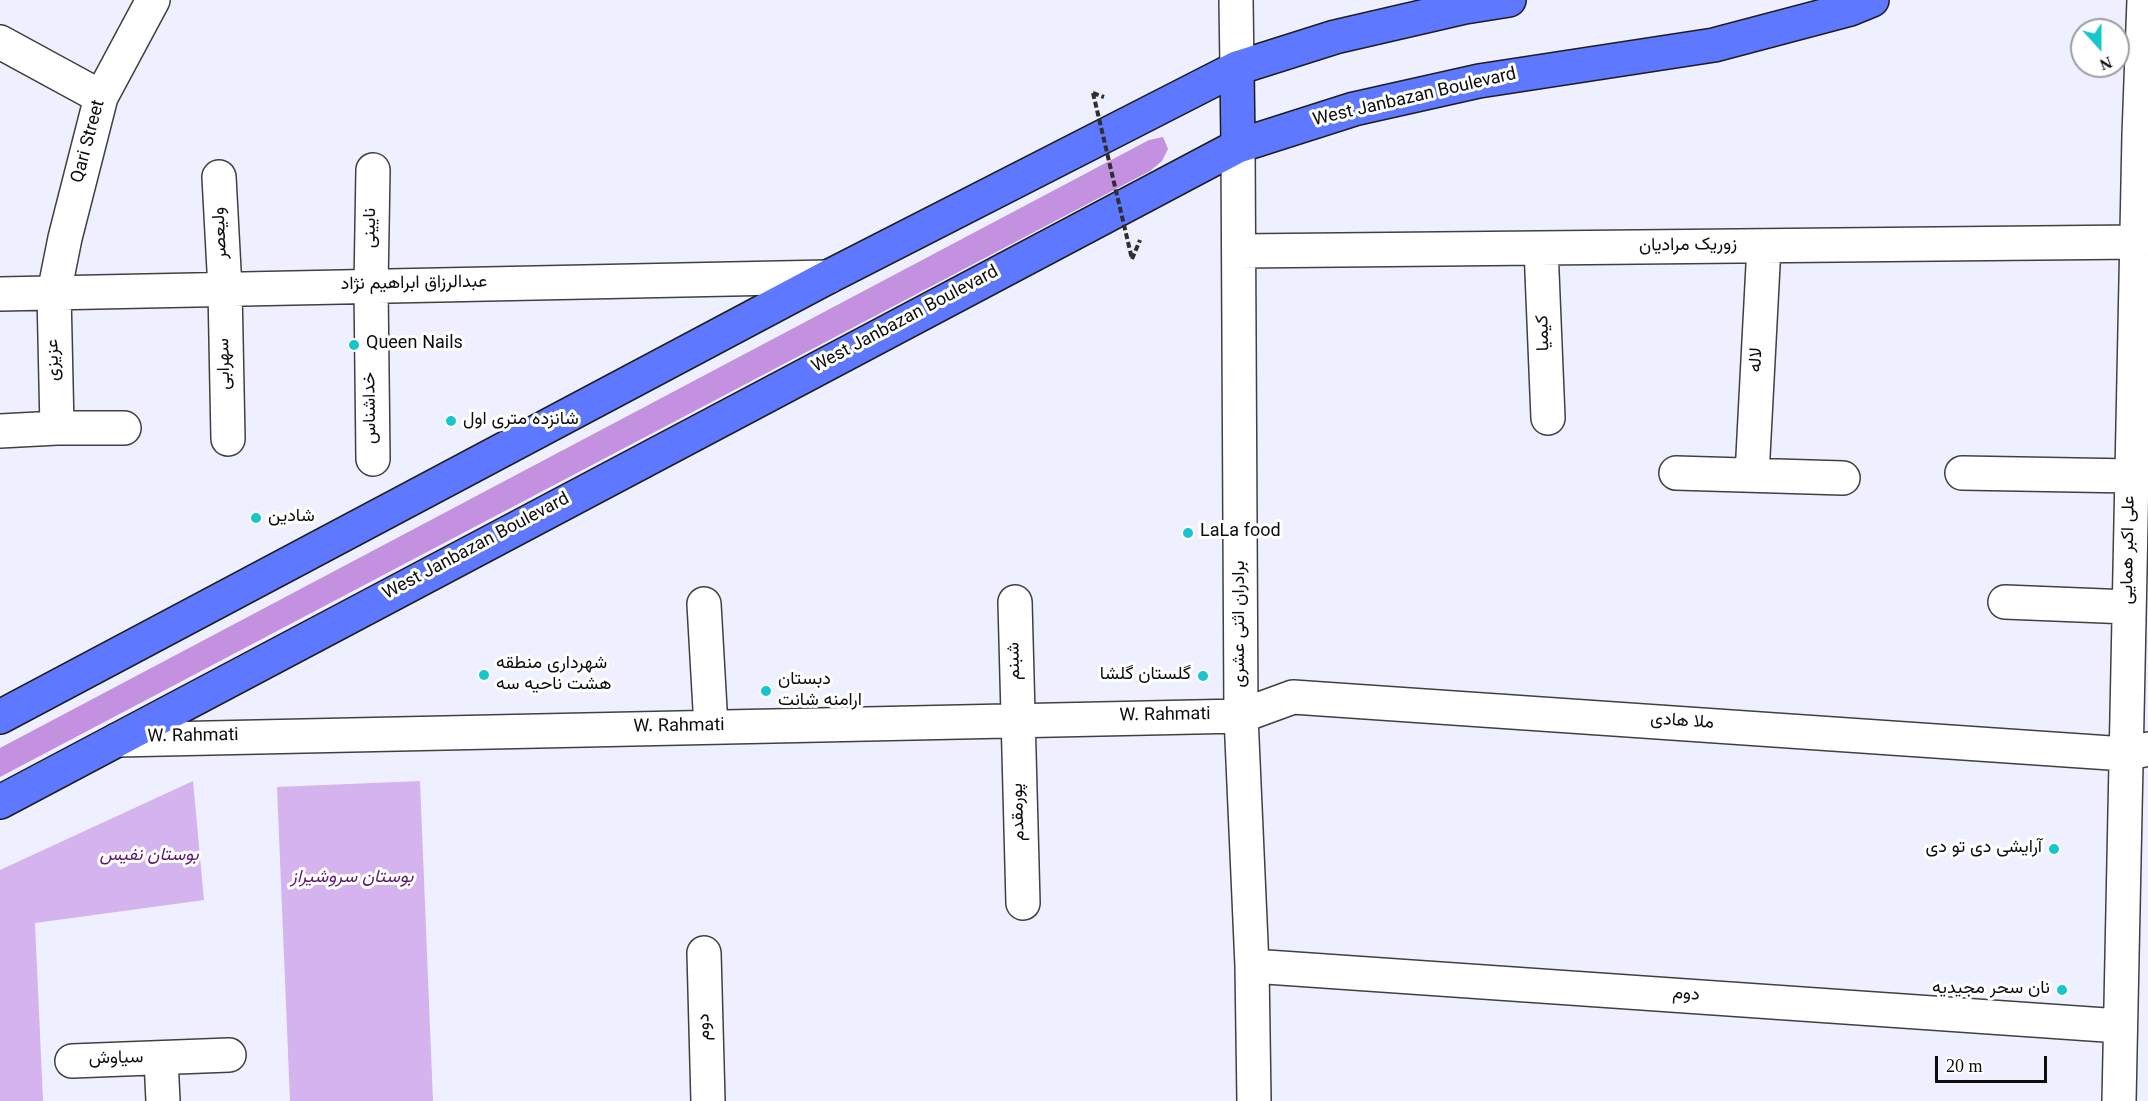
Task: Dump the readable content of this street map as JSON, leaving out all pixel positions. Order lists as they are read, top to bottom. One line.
{"streets":{"main road":["West Janbazan Boulevard"],"street":["Qari Street","نایینی","ولیعصر","زوریک مرادیان","عبدالرزاق ابراهیم نژاد","کیمیا","عزیزی","لاله","سهرابی","خداشناس","علی اکبر همایی","برادران اثنی عشری","شبنم","W. Rahmati","ملا هادی","پورمقدم","دوم","سیاوش"]},"crossings":[["West Janbazan Boulevard","برادران اثنی عشری"],["West Janbazan Boulevard","W. Rahmati"],["Qari Street","عبدالرزاق ابراهیم نژاد"],["Qari Street","عزیزی"],["نایینی","عبدالرزاق ابراهیم نژاد"],["نایینی","خداشناس"],["ولیعصر","عبدالرزاق ابراهیم نژاد"],["ولیعصر","سهرابی"],["زوریک مرادیان","کیمیا"],["زوریک مرادیان","لاله"],["زوریک مرادیان","علی اکبر همایی"],["زوریک مرادیان","برادران اثنی عشری"],["عبدالرزاق ابراهیم نژاد","عزیزی"],["عبدالرزاق ابراهیم نژاد","سهرابی"],["عبدالرزاق ابراهیم نژاد","خداشناس"],["علی اکبر همایی","ملا هادی"],["علی اکبر همایی","دوم"],["برادران اثنی عشری","W. Rahmati"],["برادران اثنی عشری","ملا هادی"],["برادران اثنی عشری","دوم"],["شبنم","W. Rahmati"],["شبنم","پورمقدم"],["W. Rahmati","ملا هادی"],["W. Rahmati","پورمقدم"]],"parks":["بوستان نفیس","بوستان سروشیراز"],"places":["Queen Nails","شانزده متری اول","شادین","LaLa food","شهرداری منطقه هشت ناحیه سه","گلستان گلشا","دبستان ارامنه شانت","آرایشی دی تو دی","نان سحر مجیدیه"],"scale_bar":"20 m","north":"bottom"}
